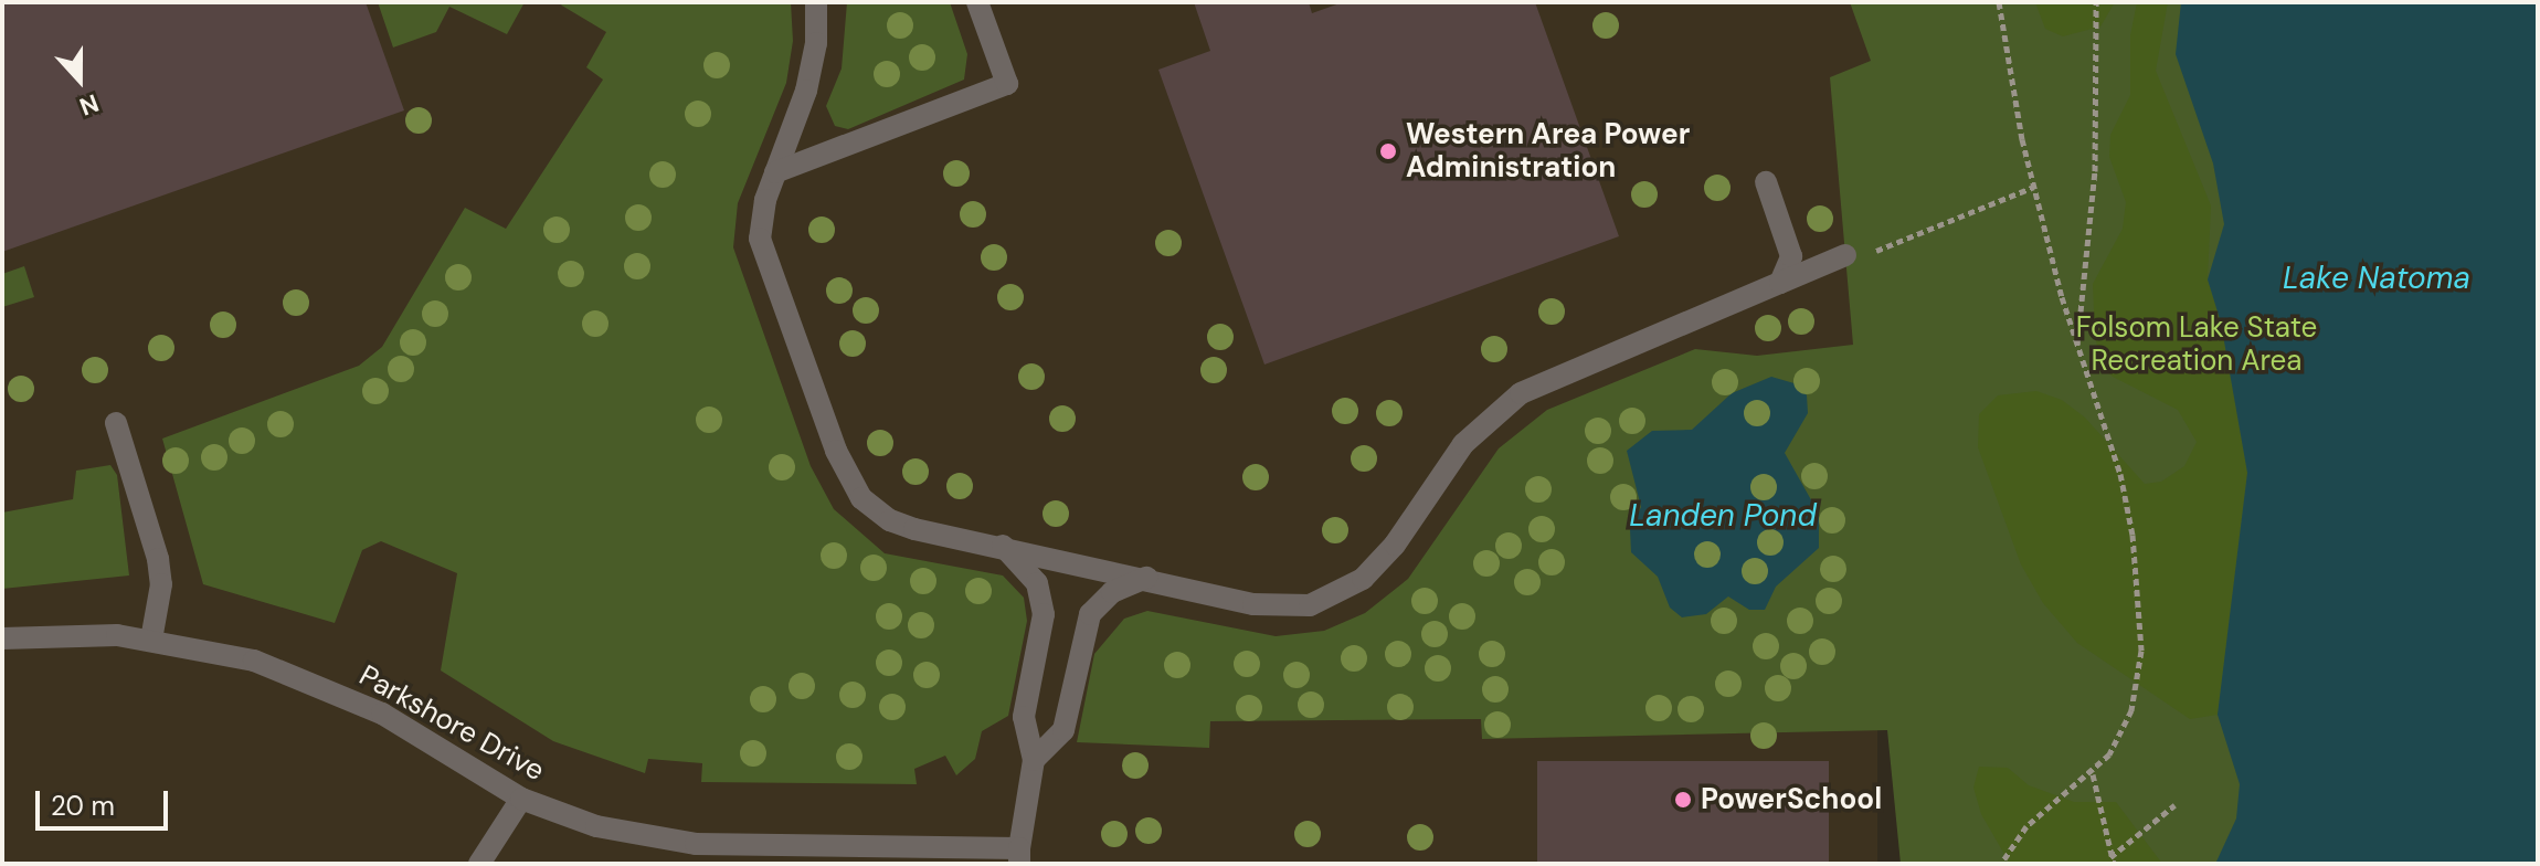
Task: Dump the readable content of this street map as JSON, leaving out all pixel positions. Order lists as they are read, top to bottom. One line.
{"streets":{"street":["Parkshore Drive"]},"water":["Lake Natoma","Landen Pond"],"parks":["Folsom Lake State Recreation Area"],"places":["Western Area Power Administration","PowerSchool"],"scale_bar":"20 m","north":"bottom"}
